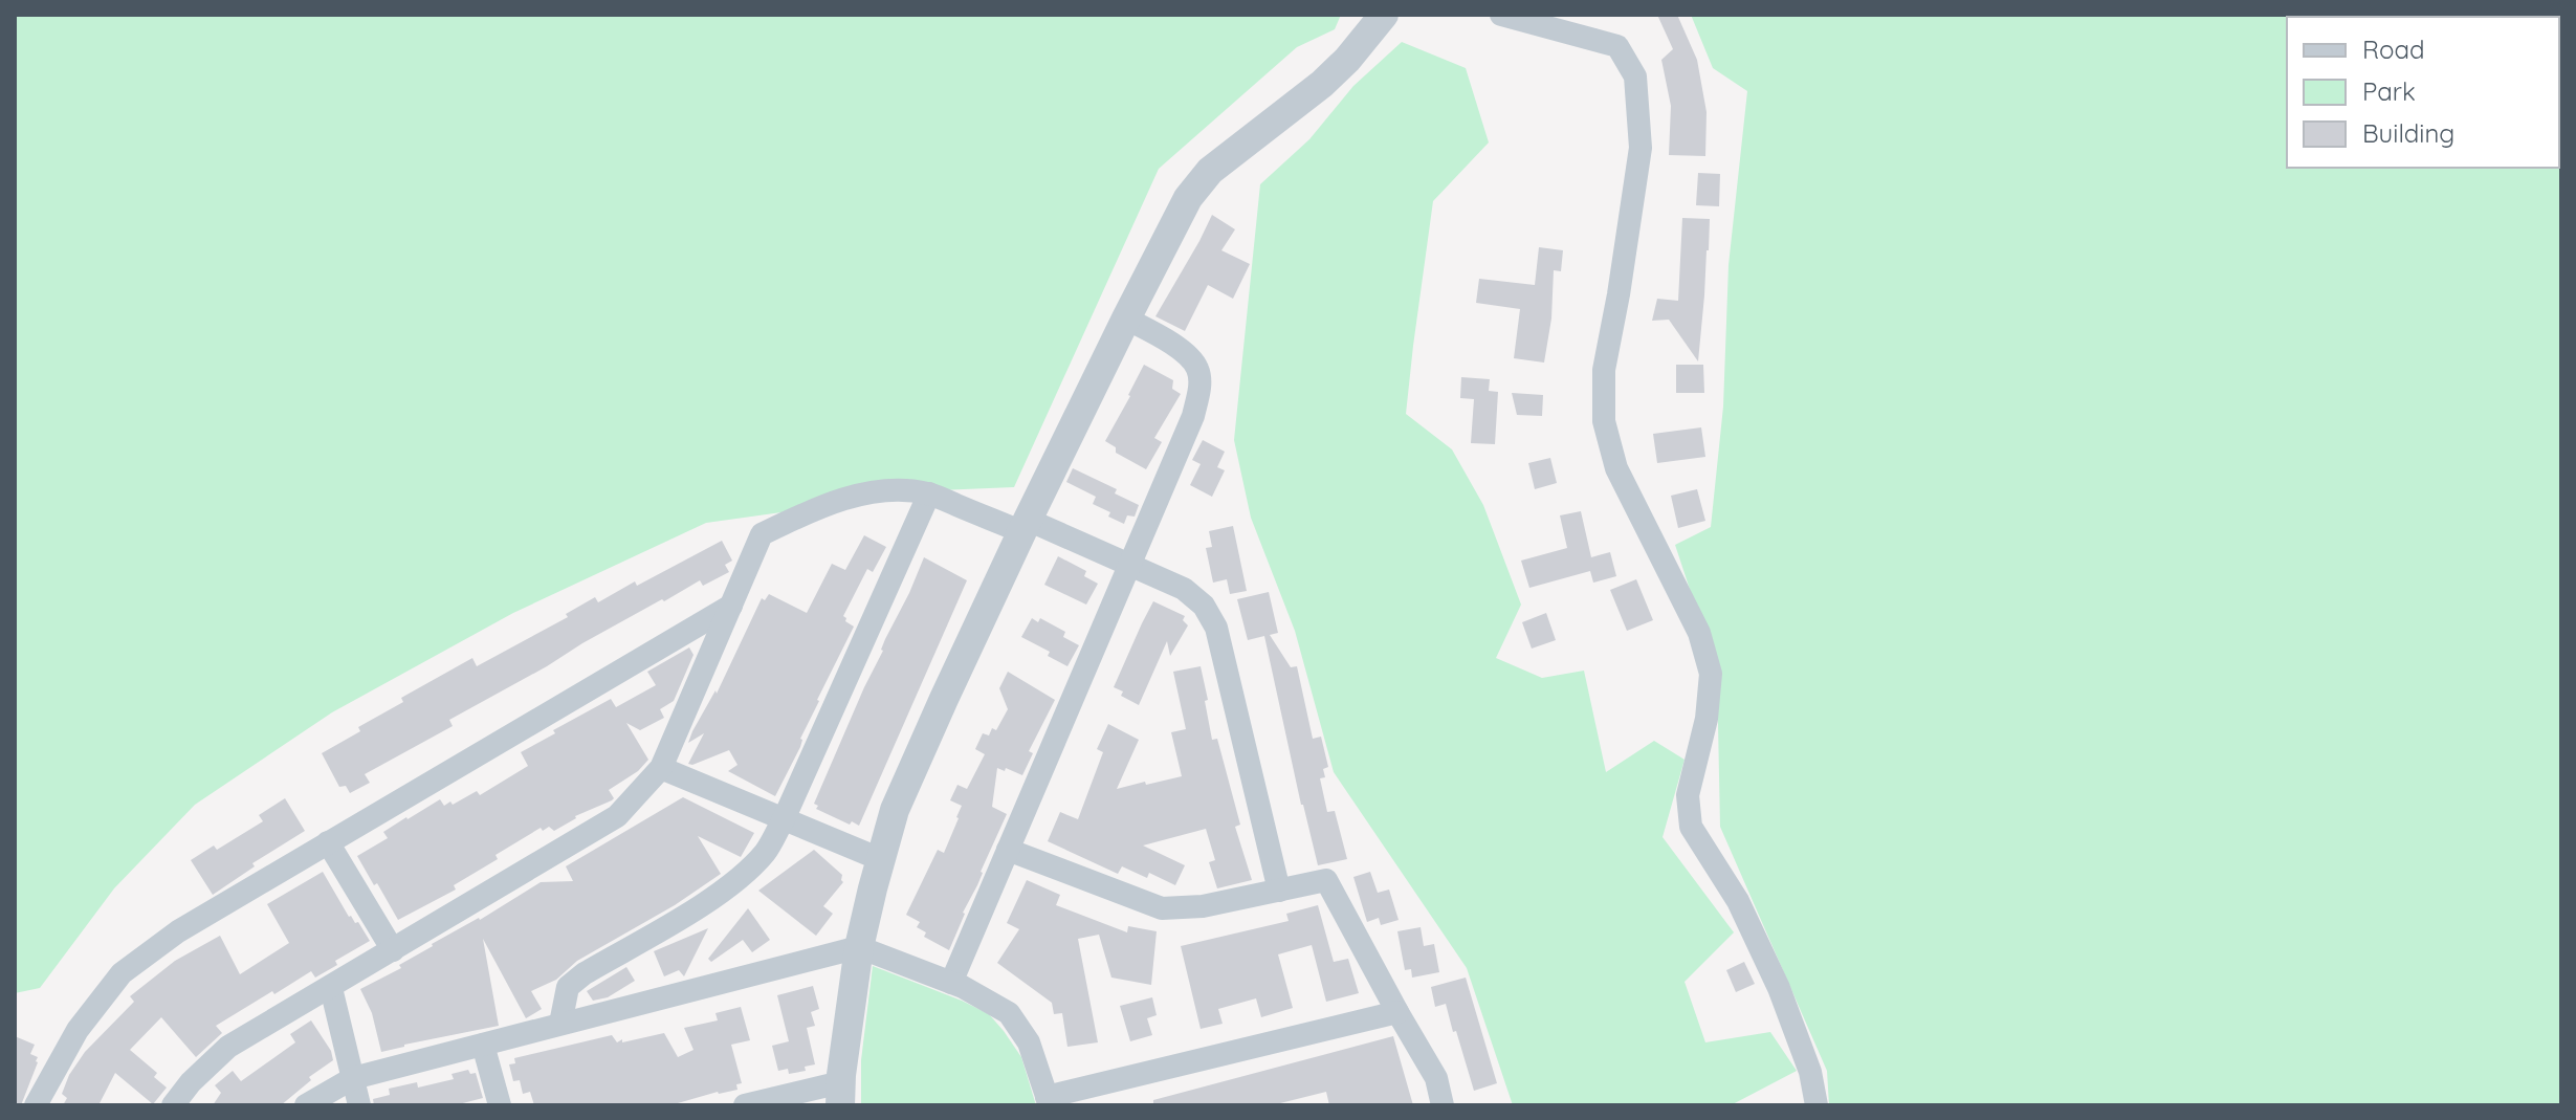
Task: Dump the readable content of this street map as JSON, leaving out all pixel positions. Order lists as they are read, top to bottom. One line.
{"legend":["Road","Park","Building"]}
